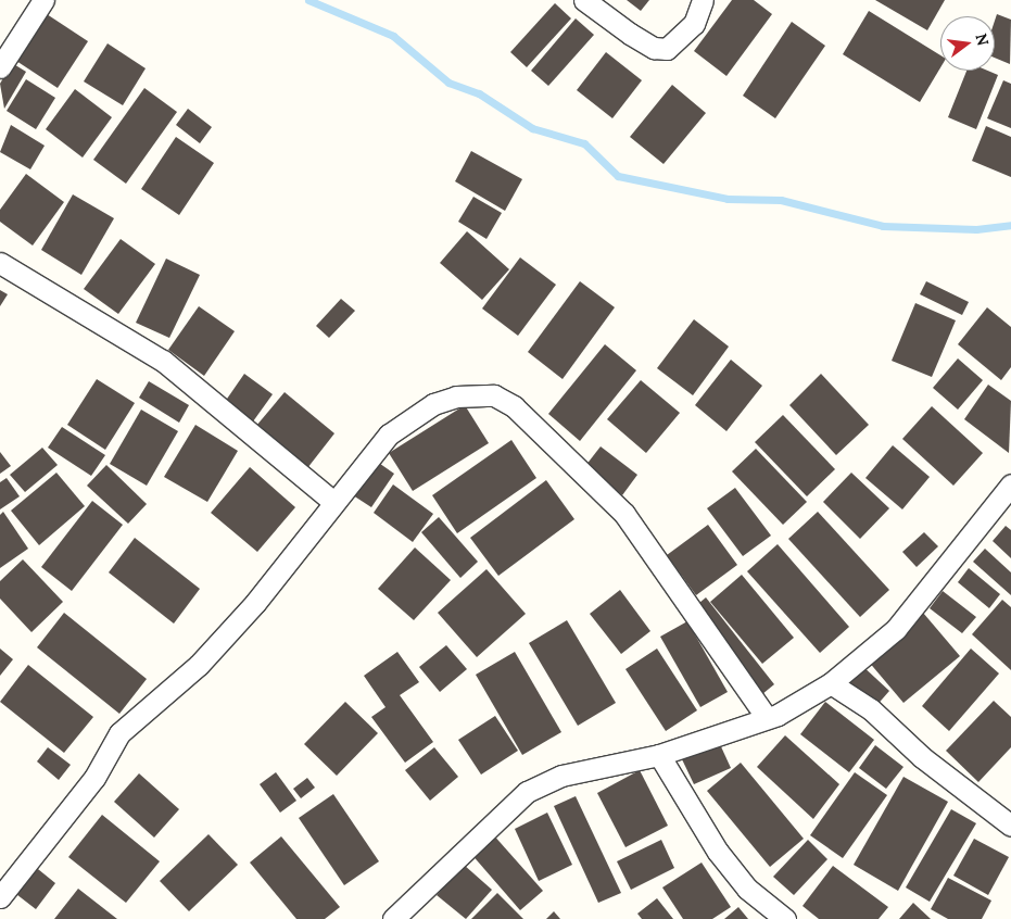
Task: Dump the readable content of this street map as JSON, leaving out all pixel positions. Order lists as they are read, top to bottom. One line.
{"north":"right"}
